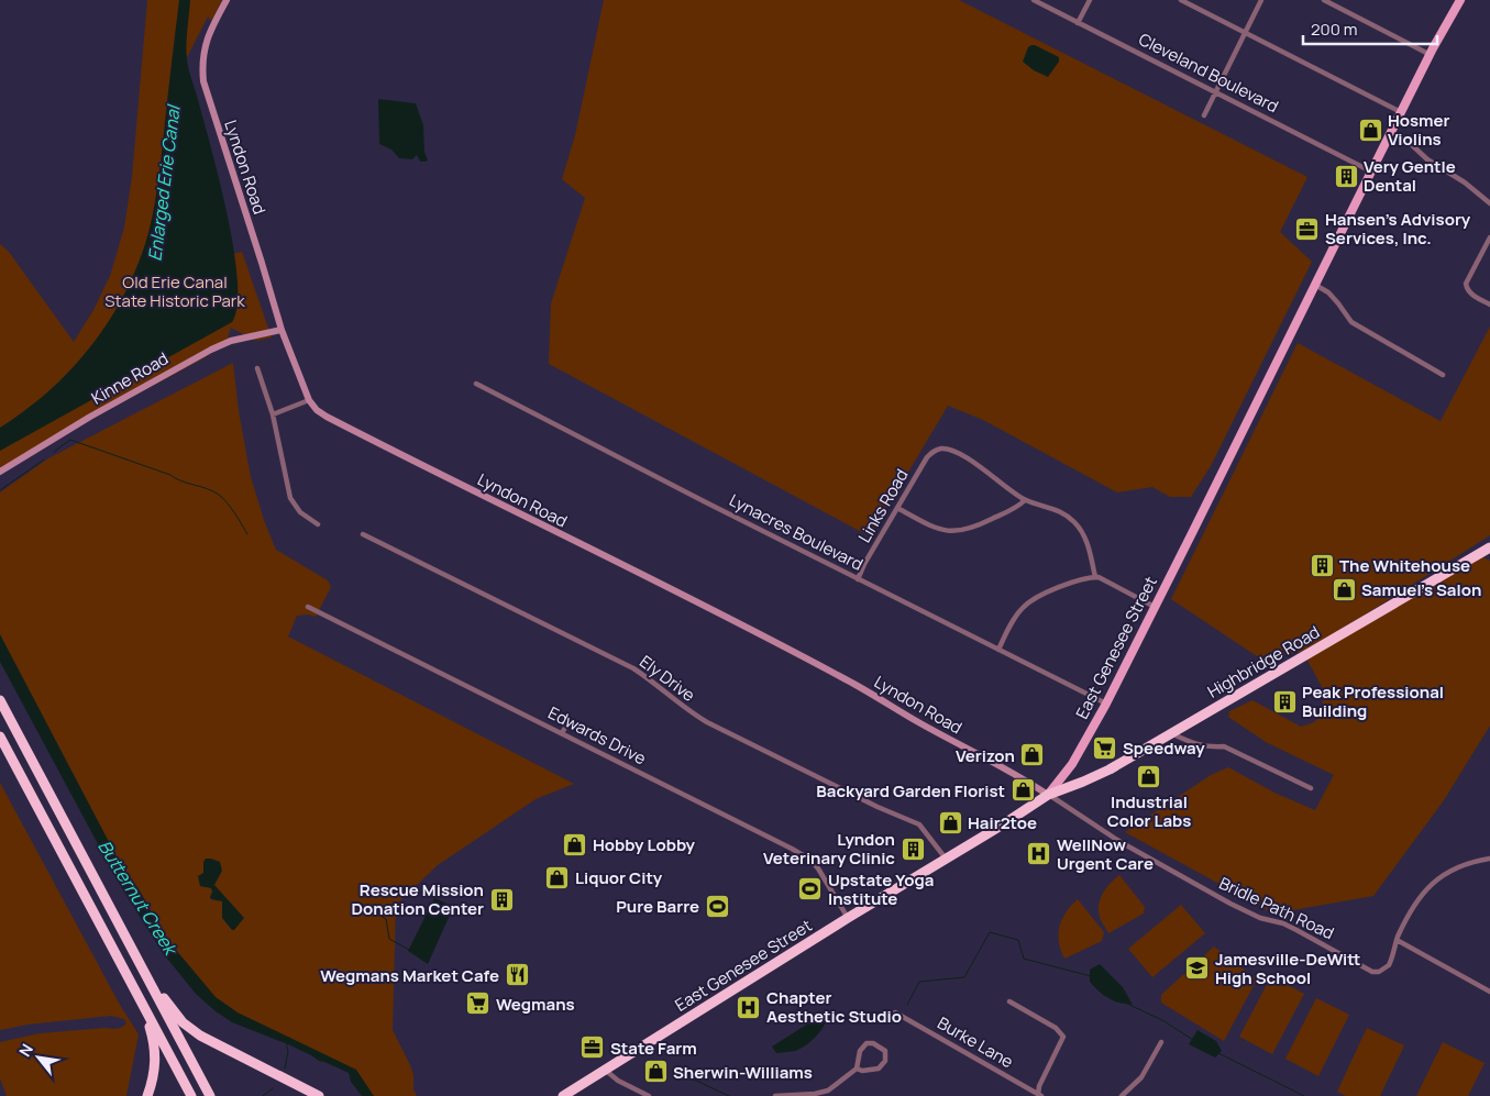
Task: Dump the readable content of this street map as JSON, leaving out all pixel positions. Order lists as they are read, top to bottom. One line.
{"streets":{"highway":["East Genesee Street","Highbridge Road"],"street":["Cleveland Boulevard","Lyndon Road","Kinne Road","Links Road","Lynacres Boulevard","Ely Drive","Edwards Drive","Bridle Path Road","Burke Lane"]},"crossings":[["Cleveland Boulevard","East Genesee Street"],["Lyndon Road","Kinne Road"],["Lyndon Road","East Genesee Street"],["Lyndon Road","Highbridge Road"],["Lyndon Road","Bridle Path Road"],["Links Road","Lynacres Boulevard"],["Lynacres Boulevard","East Genesee Street"],["East Genesee Street","Highbridge Road"],["East Genesee Street","Ely Drive"],["East Genesee Street","Edwards Drive"],["East Genesee Street","Bridle Path Road"],["Highbridge Road","Bridle Path Road"]],"water":["Enlarged Erie Canal","Butternut Creek"],"parks":["Old Erie Canal State Historic Park"],"places":{"shop":["Hosmer Violins","Samuel's Salon","Verizon","Industrial Color Labs","Backyard Garden Florist","Hair2toe","Hobby Lobby","Liquor City","Sherwin-Williams"],"building":["Very Gentle Dental","The Whitehouse","Peak Professional Building","Lyndon Veterinary Clinic","Rescue Mission Donation Center"],"office":["Hansen's Advisory Services, Inc.","State Farm"],"supermarket":["Speedway","Wegmans"],"hospital":["WellNow Urgent Care","Chapter Aesthetic Studio"],"sports":["Upstate Yoga Institute","Pure Barre"],"school or university":["Jamesville-DeWitt High School"],"restaurant":["Wegmans Market Cafe"]},"scale_bar":"200 m","north":"top left"}
